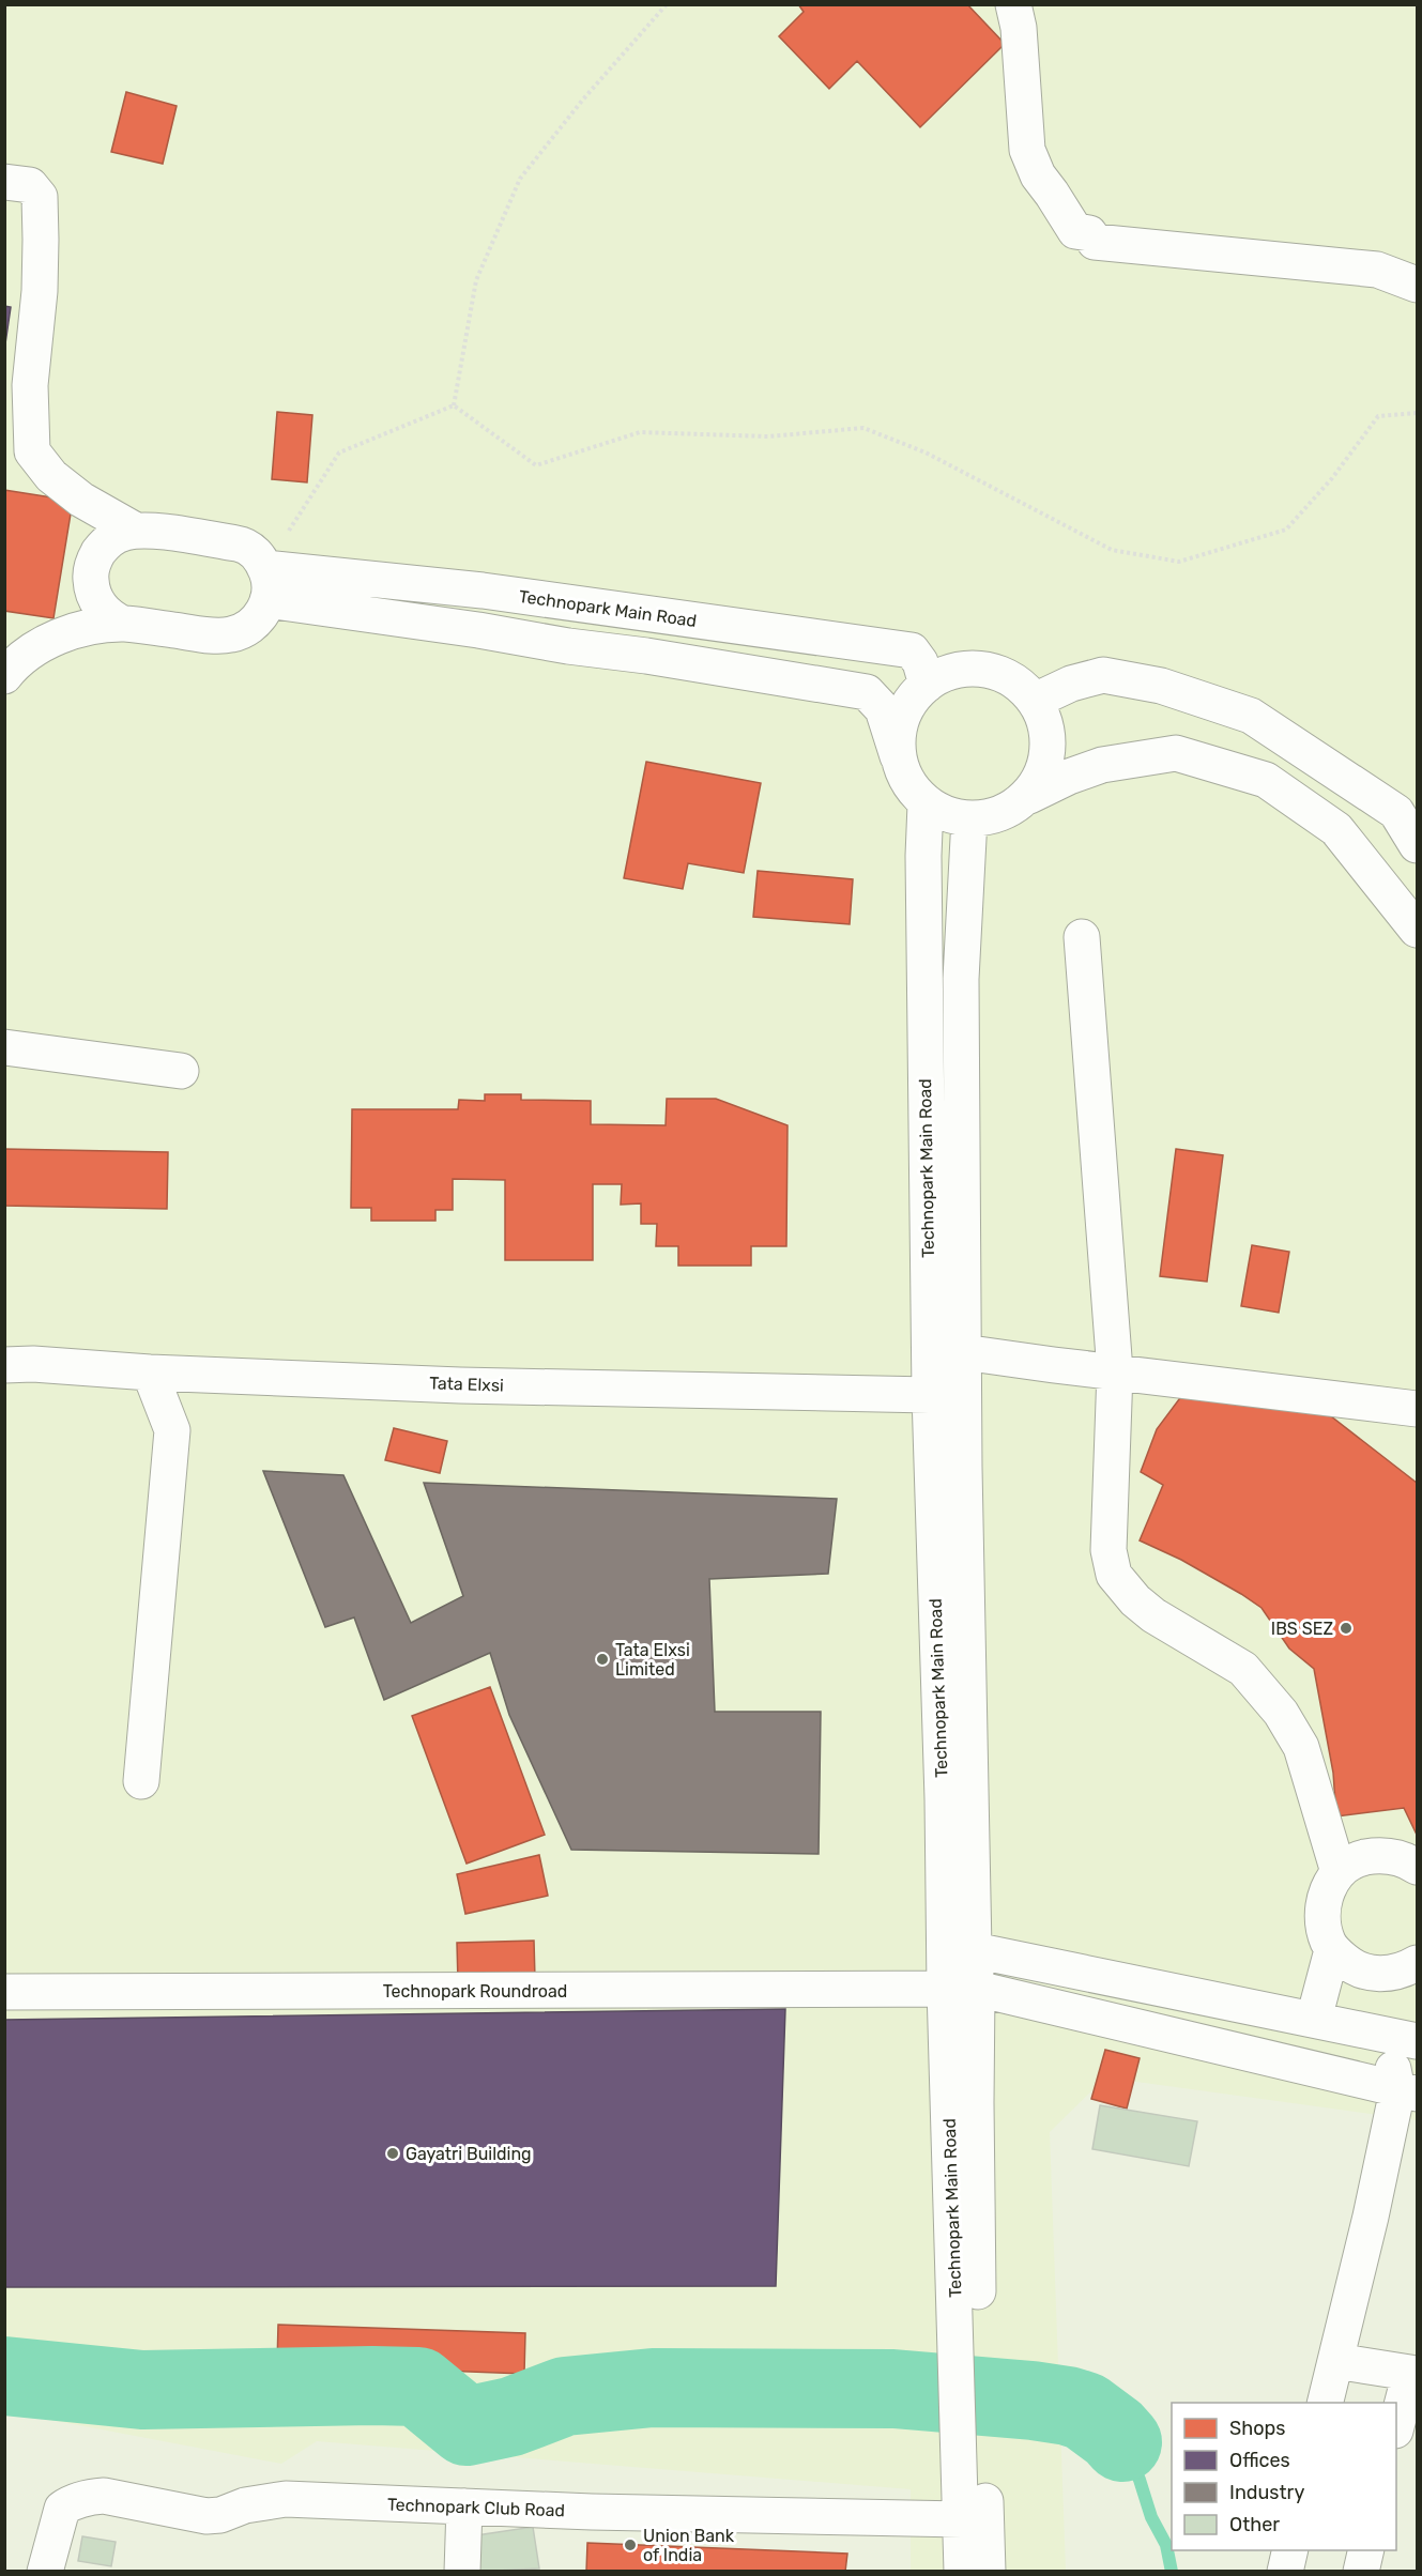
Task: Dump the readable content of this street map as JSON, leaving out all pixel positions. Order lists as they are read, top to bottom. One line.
{"streets":{"street":["Technopark Main Road","Tata Elxsi","Technopark Roundroad","Technopark Club Road"]},"crossings":[["Technopark Main Road","Tata Elxsi"],["Technopark Main Road","Technopark Roundroad"],["Technopark Main Road","Technopark Club Road"]],"places":["IBS SEZ","Tata Elxsi Limited","Gayatri Building","Union Bank of India"],"legend":["Shops","Offices","Industry","Other"]}
